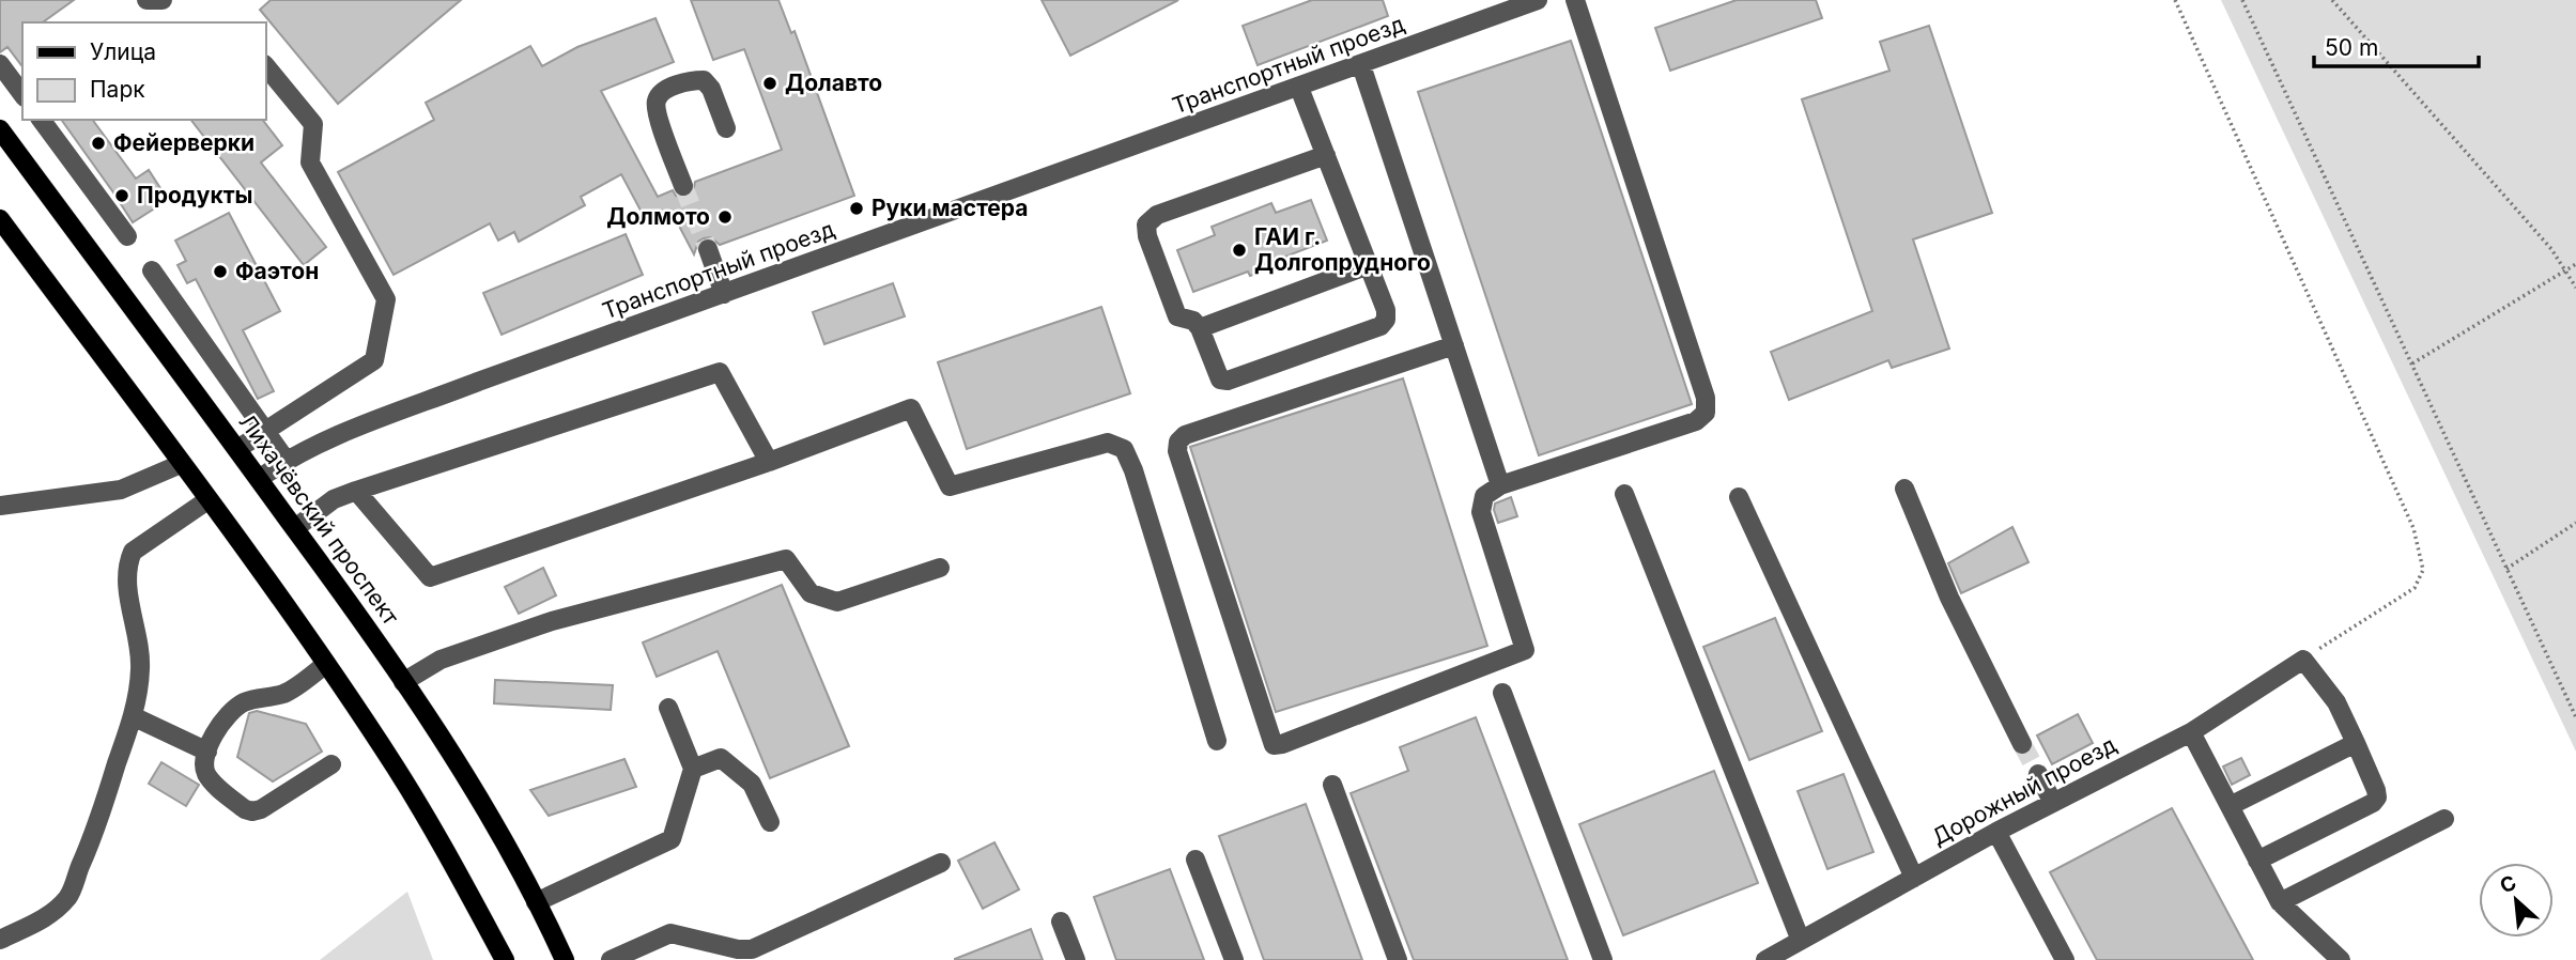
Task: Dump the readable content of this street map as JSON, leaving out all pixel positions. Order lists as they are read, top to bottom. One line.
{"streets":{"main road":["Лихачёвский проспект"],"street":["Транспортный проезд","Дорожный проезд"]},"crossings":[["Транспортный проезд","Лихачёвский проспект"]],"places":["Долавто","Фейерверки","Продукты","Руки мастера","Долмото","ГАИ г. Долгопрудного","Фаэтон"],"legend":["Улица","Парк"],"scale_bar":"50 m","north":"top left"}
